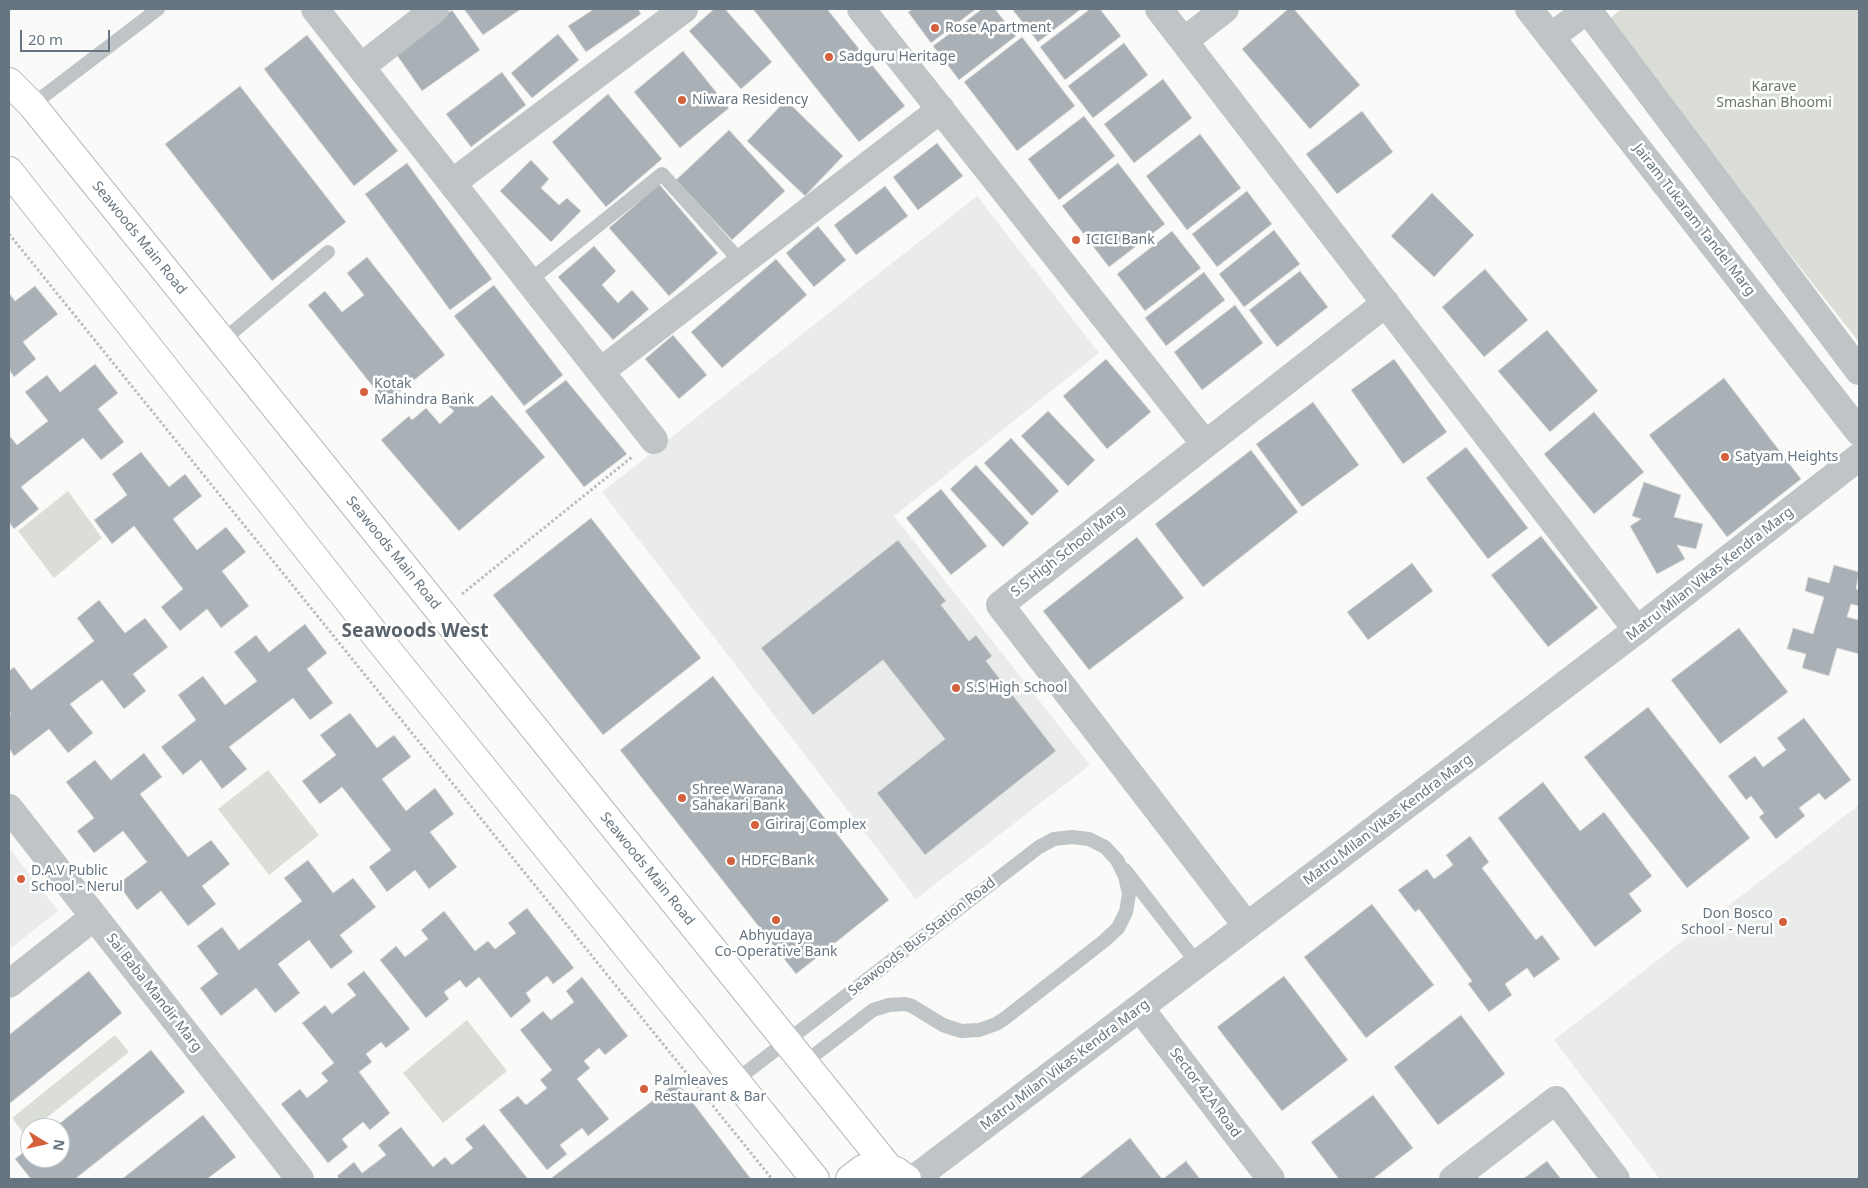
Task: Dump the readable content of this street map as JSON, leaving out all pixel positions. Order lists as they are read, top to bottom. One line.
{"streets":{"main road":["Seawoods Main Road"],"street":["Jairam Tukaram Tandel Marg","S.S High School Marg","Matru Milan Vikas Kendra Marg","Sai Baba Mandir Marg","Sector 42A Road"],"lane":["Seawoods Bus Station Road"]},"crossings":[["Seawoods Main Road","Seawoods Bus Station Road"],["S.S High School Marg","Matru Milan Vikas Kendra Marg"],["Matru Milan Vikas Kendra Marg","Seawoods Bus Station Road"],["Matru Milan Vikas Kendra Marg","Sector 42A Road"]],"districts":["Seawoods West"],"parks":["Karave Smashan Bhoomi"],"places":["Rose Apartment","Sadguru Heritage","Niwara Residency","ICICI Bank","Kotak Mahindra Bank","Satyam Heights","S.S High School","Shree Warana Sahakari Bank","Giriraj Complex","HDFC Bank","D.A.V Public School - Nerul","Abhyudaya Co-Operative Bank","Don Bosco School - Nerul","Palmleaves Restaurant & Bar"],"scale_bar":"20 m","north":"right"}
